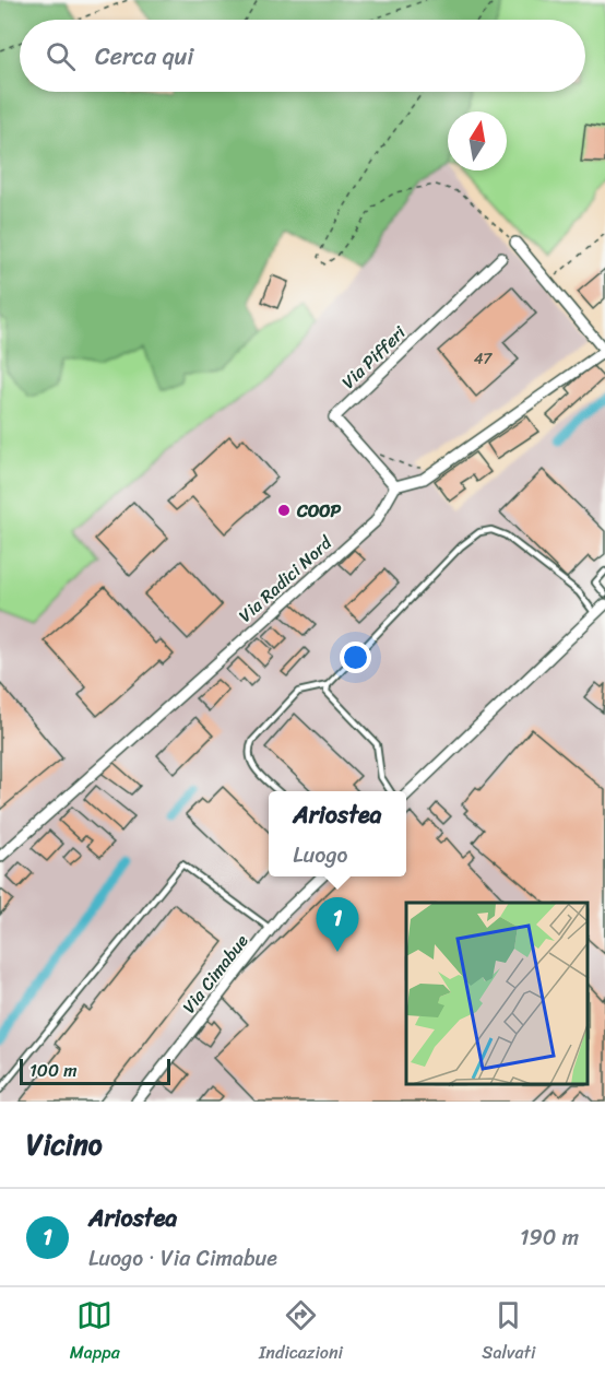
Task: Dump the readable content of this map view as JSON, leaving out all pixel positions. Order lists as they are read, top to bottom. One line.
{"streets":{"street":["Via Pifferi","Via Radici Nord","Via Cimabue"]},"crossings":[["Via Pifferi","Via Radici Nord"]],"places":["COOP"],"house_numbers":["47"],"scale_bar":"100 m","north":"top","page":{"search":"Cerca qui","popup":["Ariostea","Luogo"],"pins":"1","scale":"100 m","heading":"Vicino","list":[{"mark":"1","name":"Ariostea","note":"Luogo · Via Cimabue","value":"190 m"}],"nav":["Mappa","Indicazioni","Salvati"]}}
